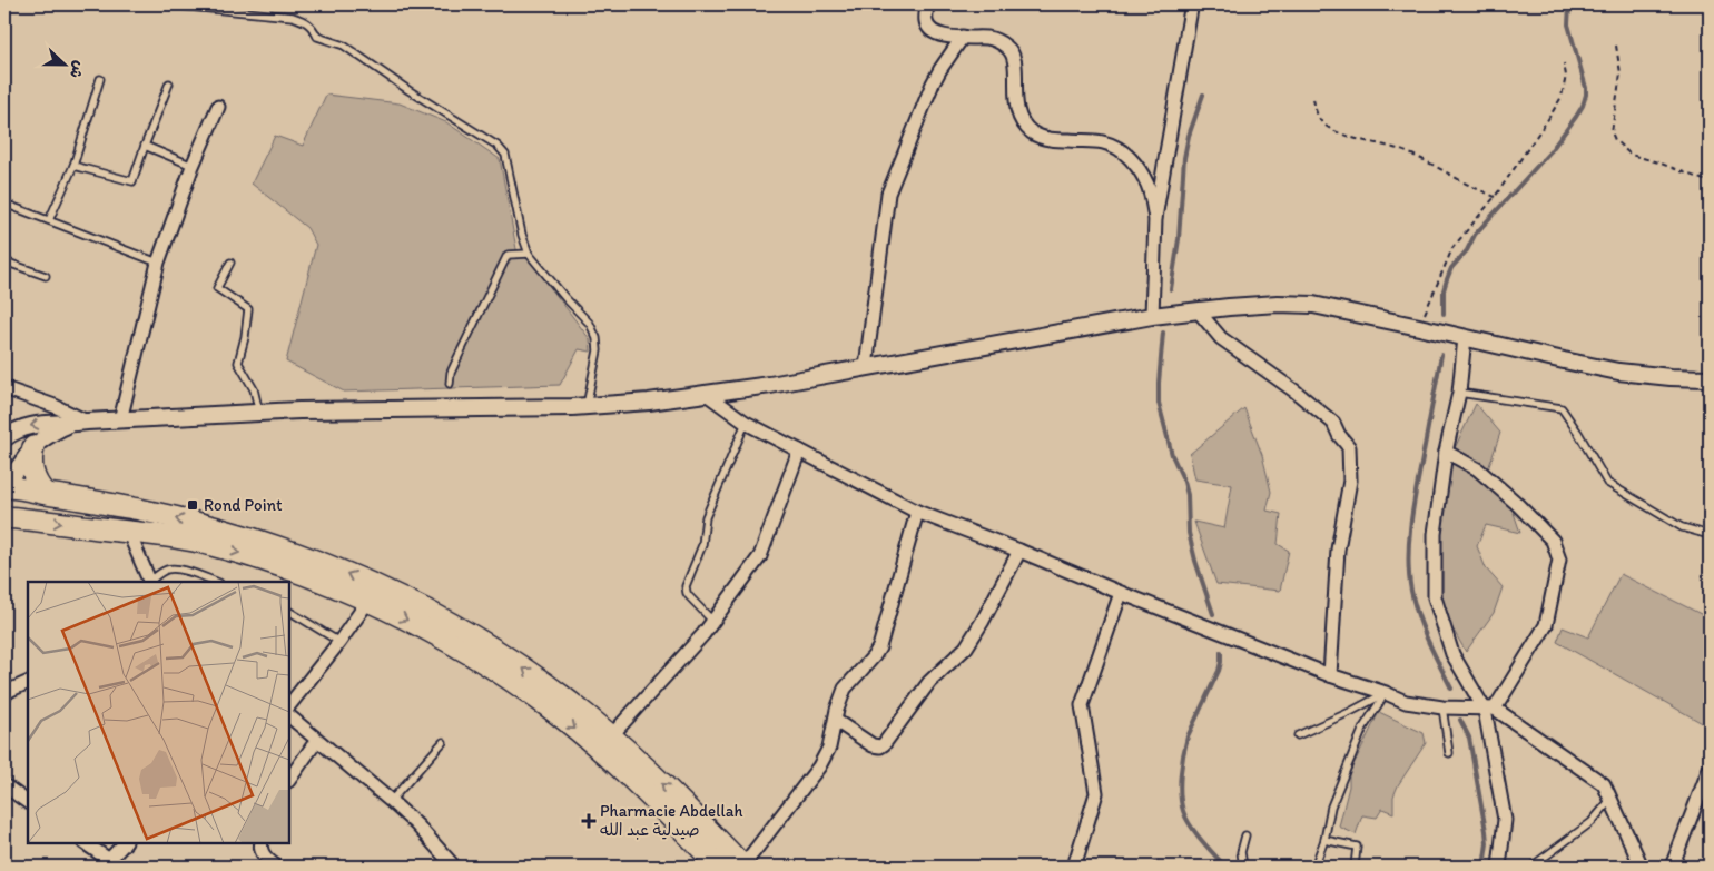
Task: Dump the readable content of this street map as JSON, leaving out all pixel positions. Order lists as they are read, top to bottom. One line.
{"places":{"transit":["Rond Point"],"health":["Pharmacie Abdellah صيدلية عبد الله"]},"north":"right"}
